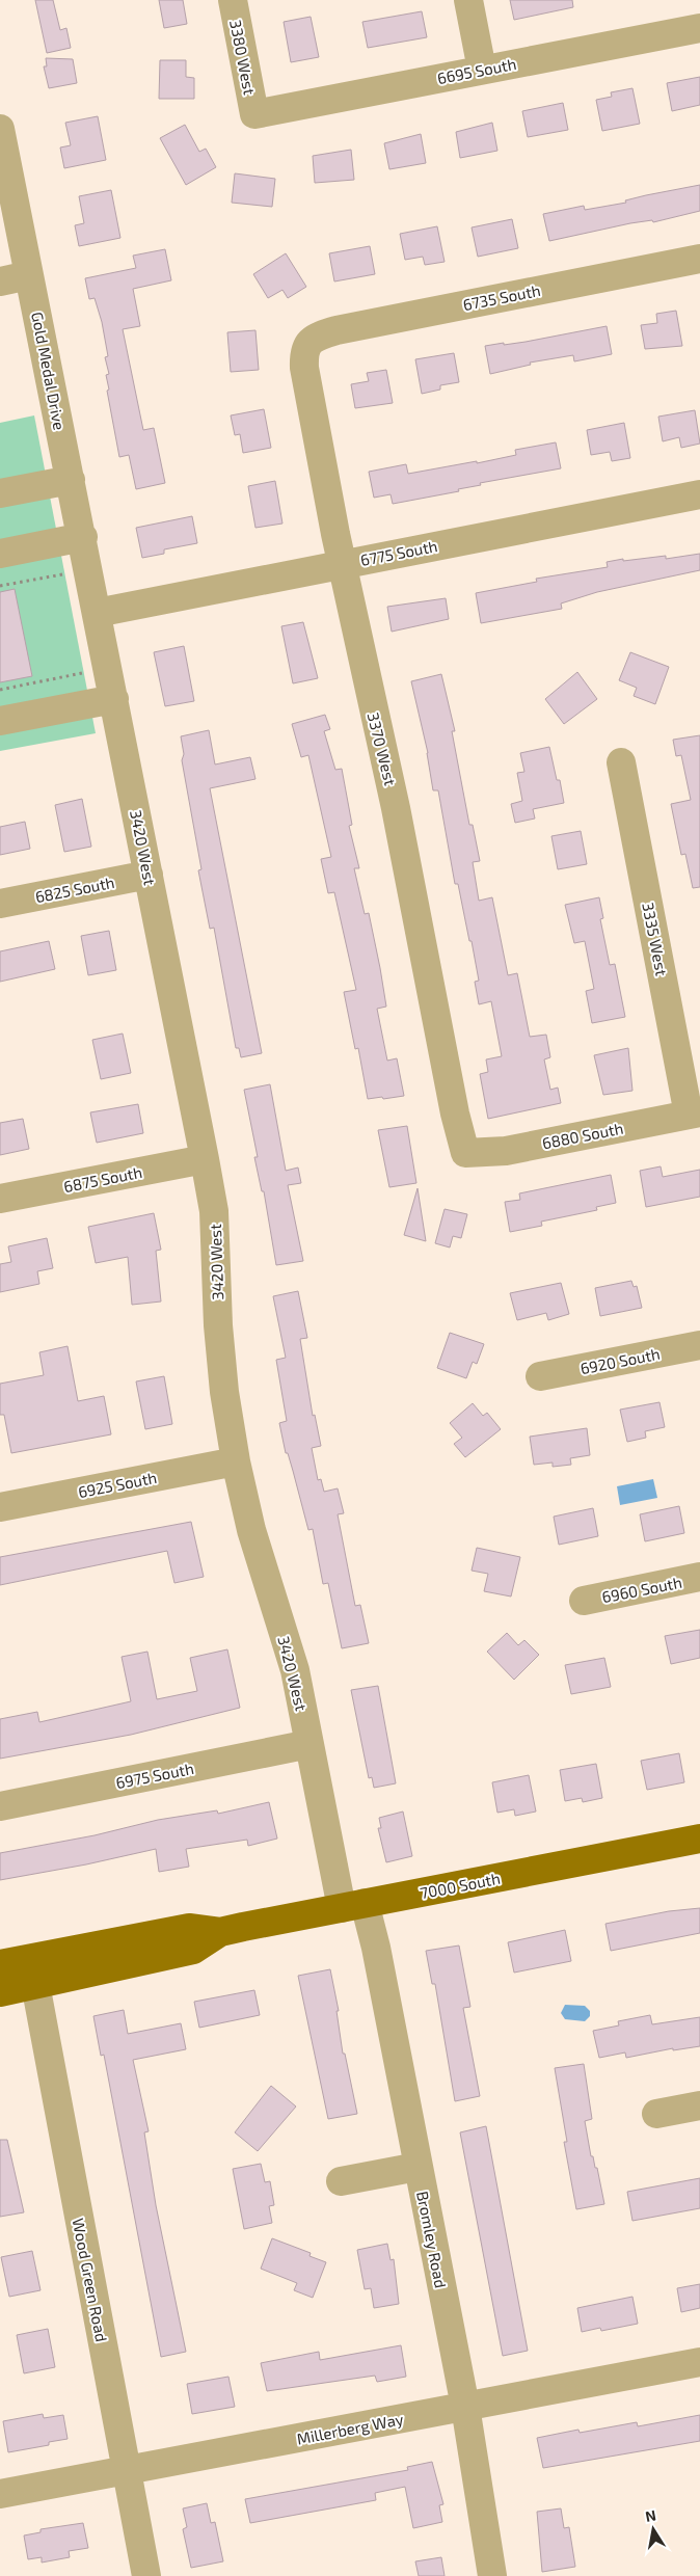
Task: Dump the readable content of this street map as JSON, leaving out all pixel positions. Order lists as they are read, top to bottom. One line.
{"streets":{"main road":["7000 South"],"street":["3380 West","6695 South","6735 South","Gold Medal Drive","6775 South","3370 West","3420 West","6825 South","3335 West","6880 South","6875 South","6920 South","6925 South","6960 South","6975 South","Bromley Road","Wood Green Road","Millerberg Way"]},"crossings":[["3380 West","6695 South"],["6735 South","3370 West"],["Gold Medal Drive","6775 South"],["Gold Medal Drive","3420 West"],["6775 South","3370 West"],["6775 South","3420 West"],["3370 West","6880 South"],["3420 West","6825 South"],["3420 West","6875 South"],["3420 West","6925 South"],["3420 West","6975 South"],["3420 West","7000 South"],["3420 West","Bromley Road"],["3335 West","6880 South"],["7000 South","Bromley Road"],["7000 South","Wood Green Road"],["Bromley Road","Millerberg Way"],["Wood Green Road","Millerberg Way"]],"north":"top"}
